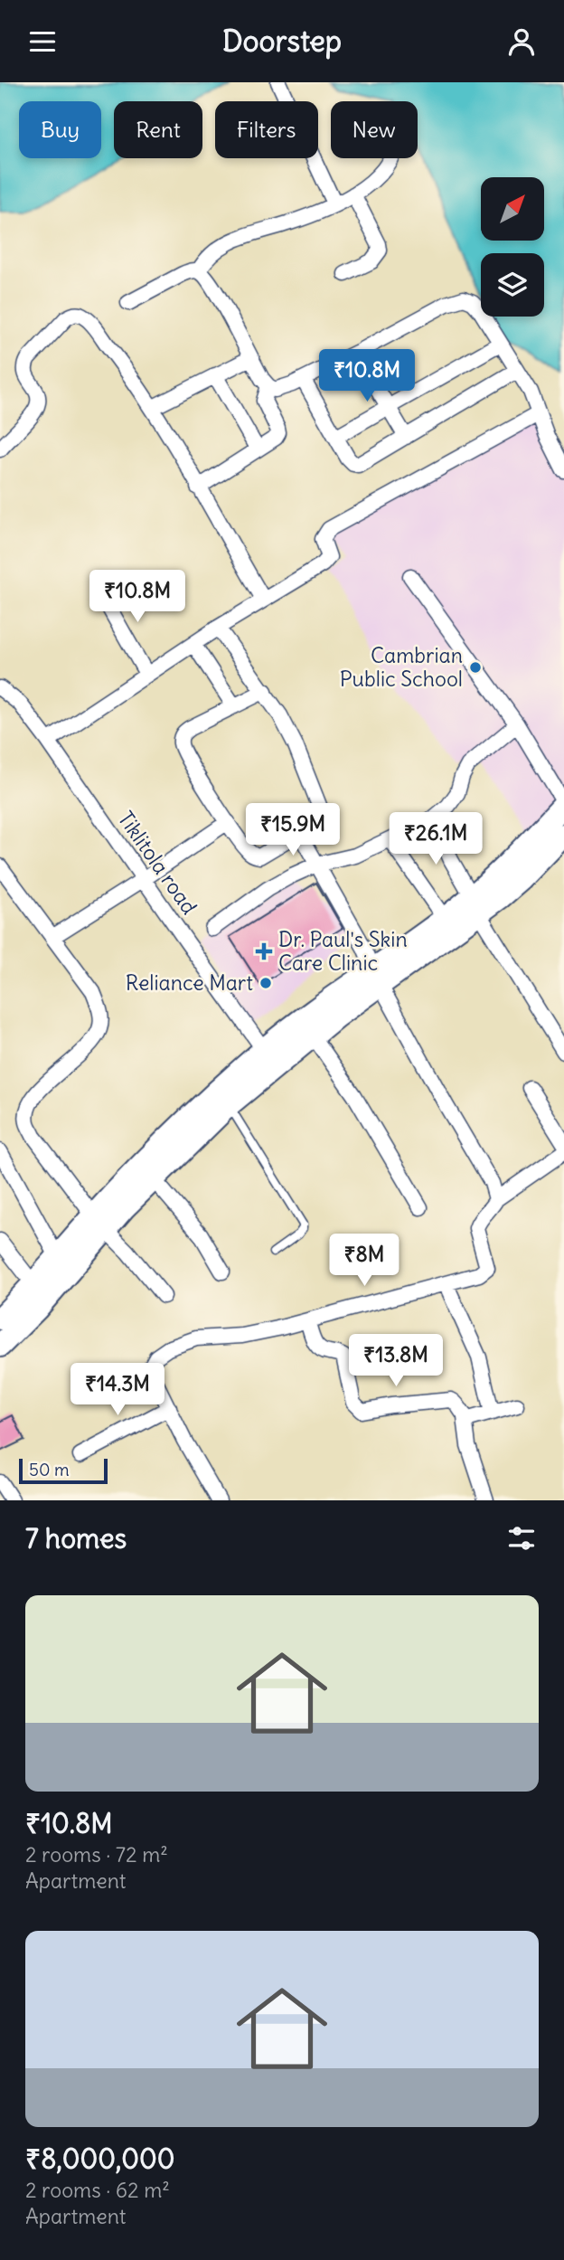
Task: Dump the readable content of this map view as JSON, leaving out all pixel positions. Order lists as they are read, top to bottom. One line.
{"streets":{"street":["Tiklitola road"]},"places":{"other":["Cambrian Public School","Reliance Mart"],"health":["Dr. Paul's Skin Care Clinic"]},"scale_bar":"50 m","north":"top right","page":{"header":"Doorstep","chip":["Buy","Rent","Filters","New"],"price":["₹10.8M","₹10.8M","₹15.9M","₹26.1M","₹8M","₹13.8M","₹14.3M"],"scale":"50 m","heading":"7 homes","list":[{"name":"₹10.8M","note":"2 rooms · 72 m² · Apartment"},{"name":"₹8,000,000","note":"2 rooms · 62 m² · Apartment"}]}}
